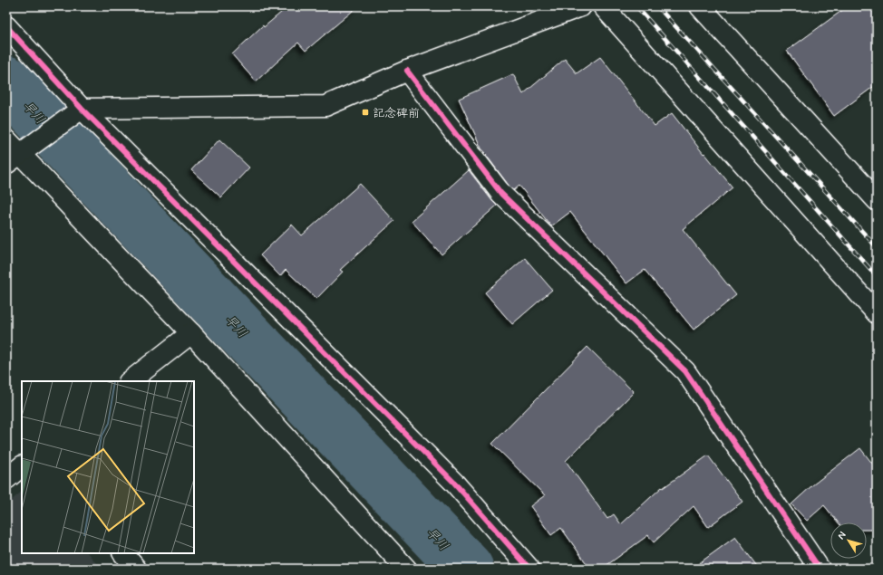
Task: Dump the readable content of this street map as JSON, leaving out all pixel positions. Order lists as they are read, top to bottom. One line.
{"water":["早川"],"places":{"transit":["記念碑前"]},"north":"top left"}
